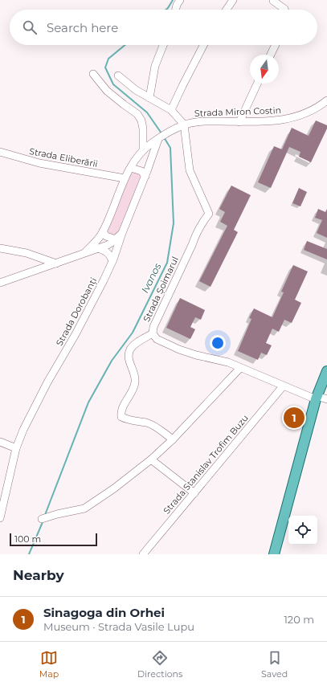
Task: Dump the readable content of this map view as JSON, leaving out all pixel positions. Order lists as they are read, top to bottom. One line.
{"streets":{"street":["Strada Miron Costin","Strada Eliberării","Strada Șoimarul","Strada Dorobanți","Strada Stanislav Trofim Buzu"]},"crossings":[["Strada Miron Costin","Strada Șoimarul"],["Strada Șoimarul","Strada Stanislav Trofim Buzu"]],"water":["Ivanos"],"scale_bar":"100 m","north":"bottom","page":{"search":"Search here","pins":"1","scale":"100 m","heading":"Nearby","list":[{"mark":"1","name":"Sinagoga din Orhei","note":"Museum · Strada Vasile Lupu","value":"120 m"}],"nav":["Map","Directions","Saved"]}}
